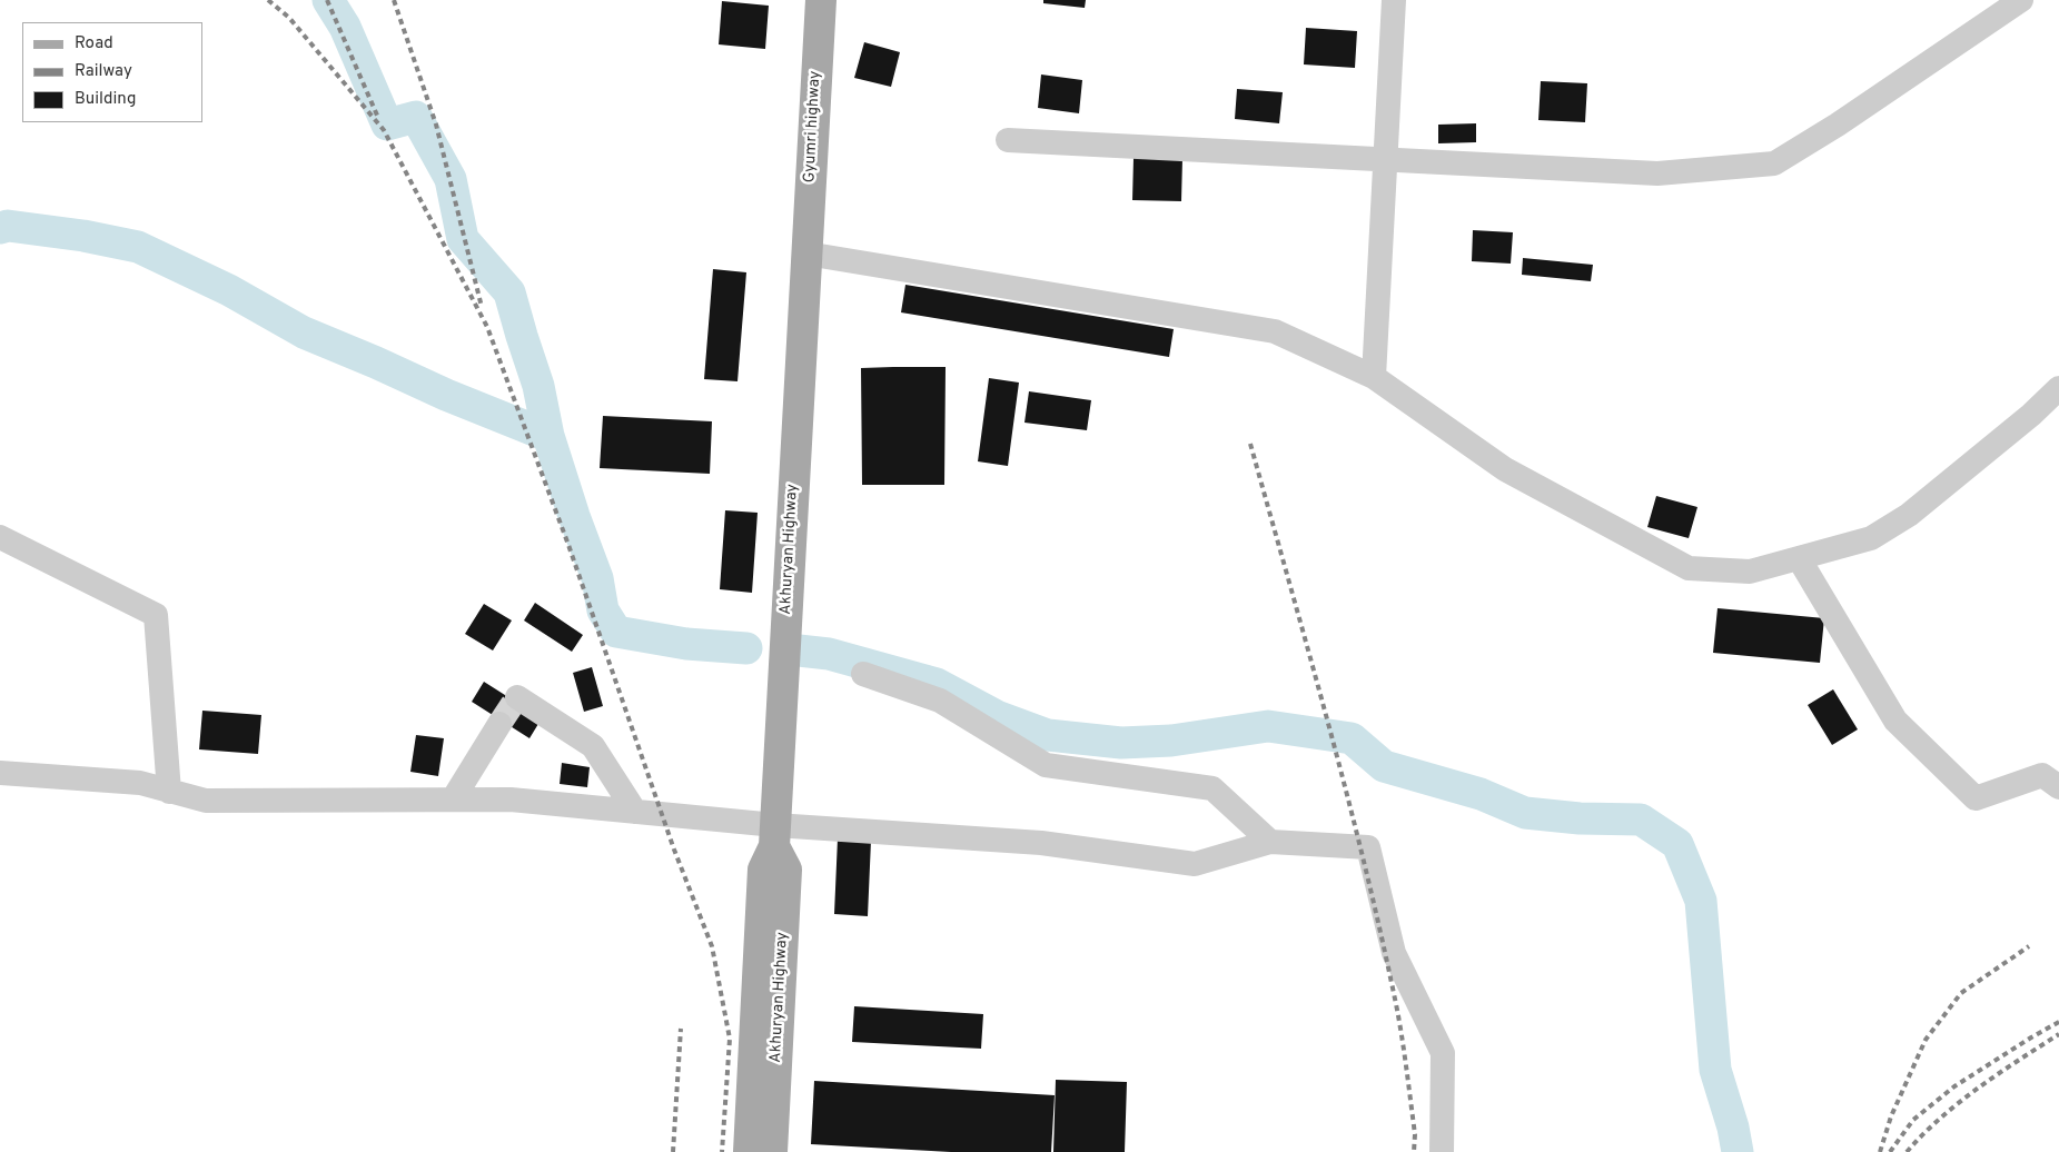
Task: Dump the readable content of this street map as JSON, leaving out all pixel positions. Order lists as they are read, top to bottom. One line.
{"streets":{"main road":["Gyumri highway","Akhuryan Highway"]},"crossings":[["Gyumri highway","Akhuryan Highway"]],"legend":["Road","Railway","Building"]}
